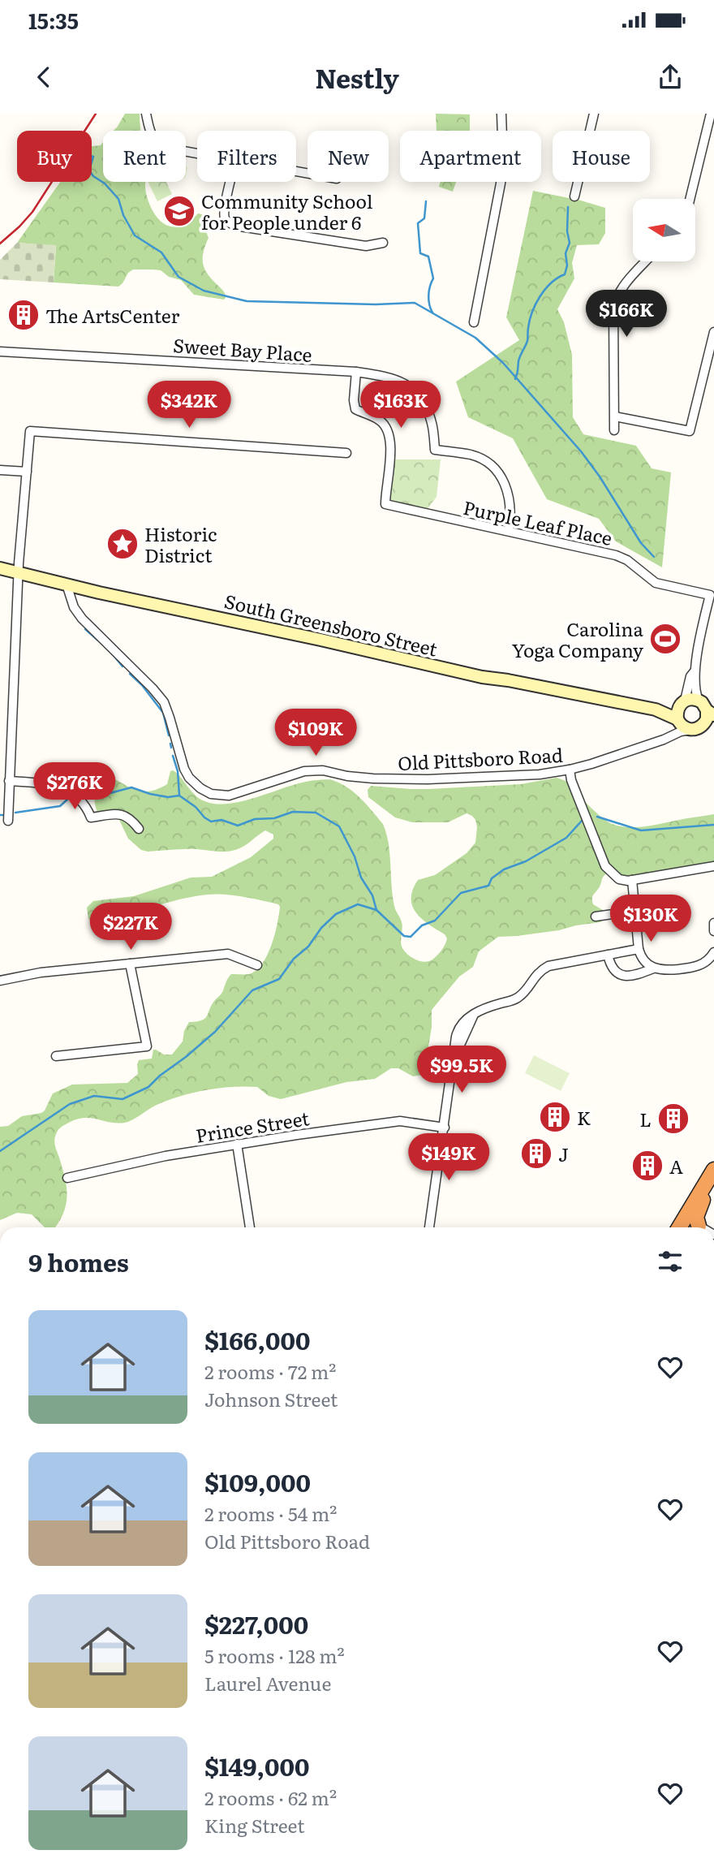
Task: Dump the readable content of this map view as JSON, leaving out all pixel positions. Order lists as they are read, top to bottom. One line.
{"streets":{"main road":["South Greensboro Street"],"street":["Sweet Bay Place","Purple Leaf Place","Old Pittsboro Road","Prince Street"]},"crossings":[["Sweet Bay Place","Purple Leaf Place"],["South Greensboro Street","Old Pittsboro Road"]],"places":{"school or university":["Community School for People under 6"],"building":["The ArtsCenter","K","L","J","A"],"place":["Historic District"],"sports":["Carolina Yoga Company"]},"north":"left","page":{"status":"15:35","header":"Nestly","chip":["Buy","Rent","Filters","New","Apartment","House"],"price":["$166K","$342K","$163K","$109K","$276K","$130K","$227K","$99.5K","$149K"],"heading":"9 homes","list":[{"name":"$166,000","note":"2 rooms · 72 m² · Johnson Street"},{"name":"$109,000","note":"2 rooms · 54 m² · Old Pittsboro Road"},{"name":"$227,000","note":"5 rooms · 128 m² · Laurel Avenue"},{"name":"$149,000","note":"2 rooms · 62 m² · King Street"}]}}
